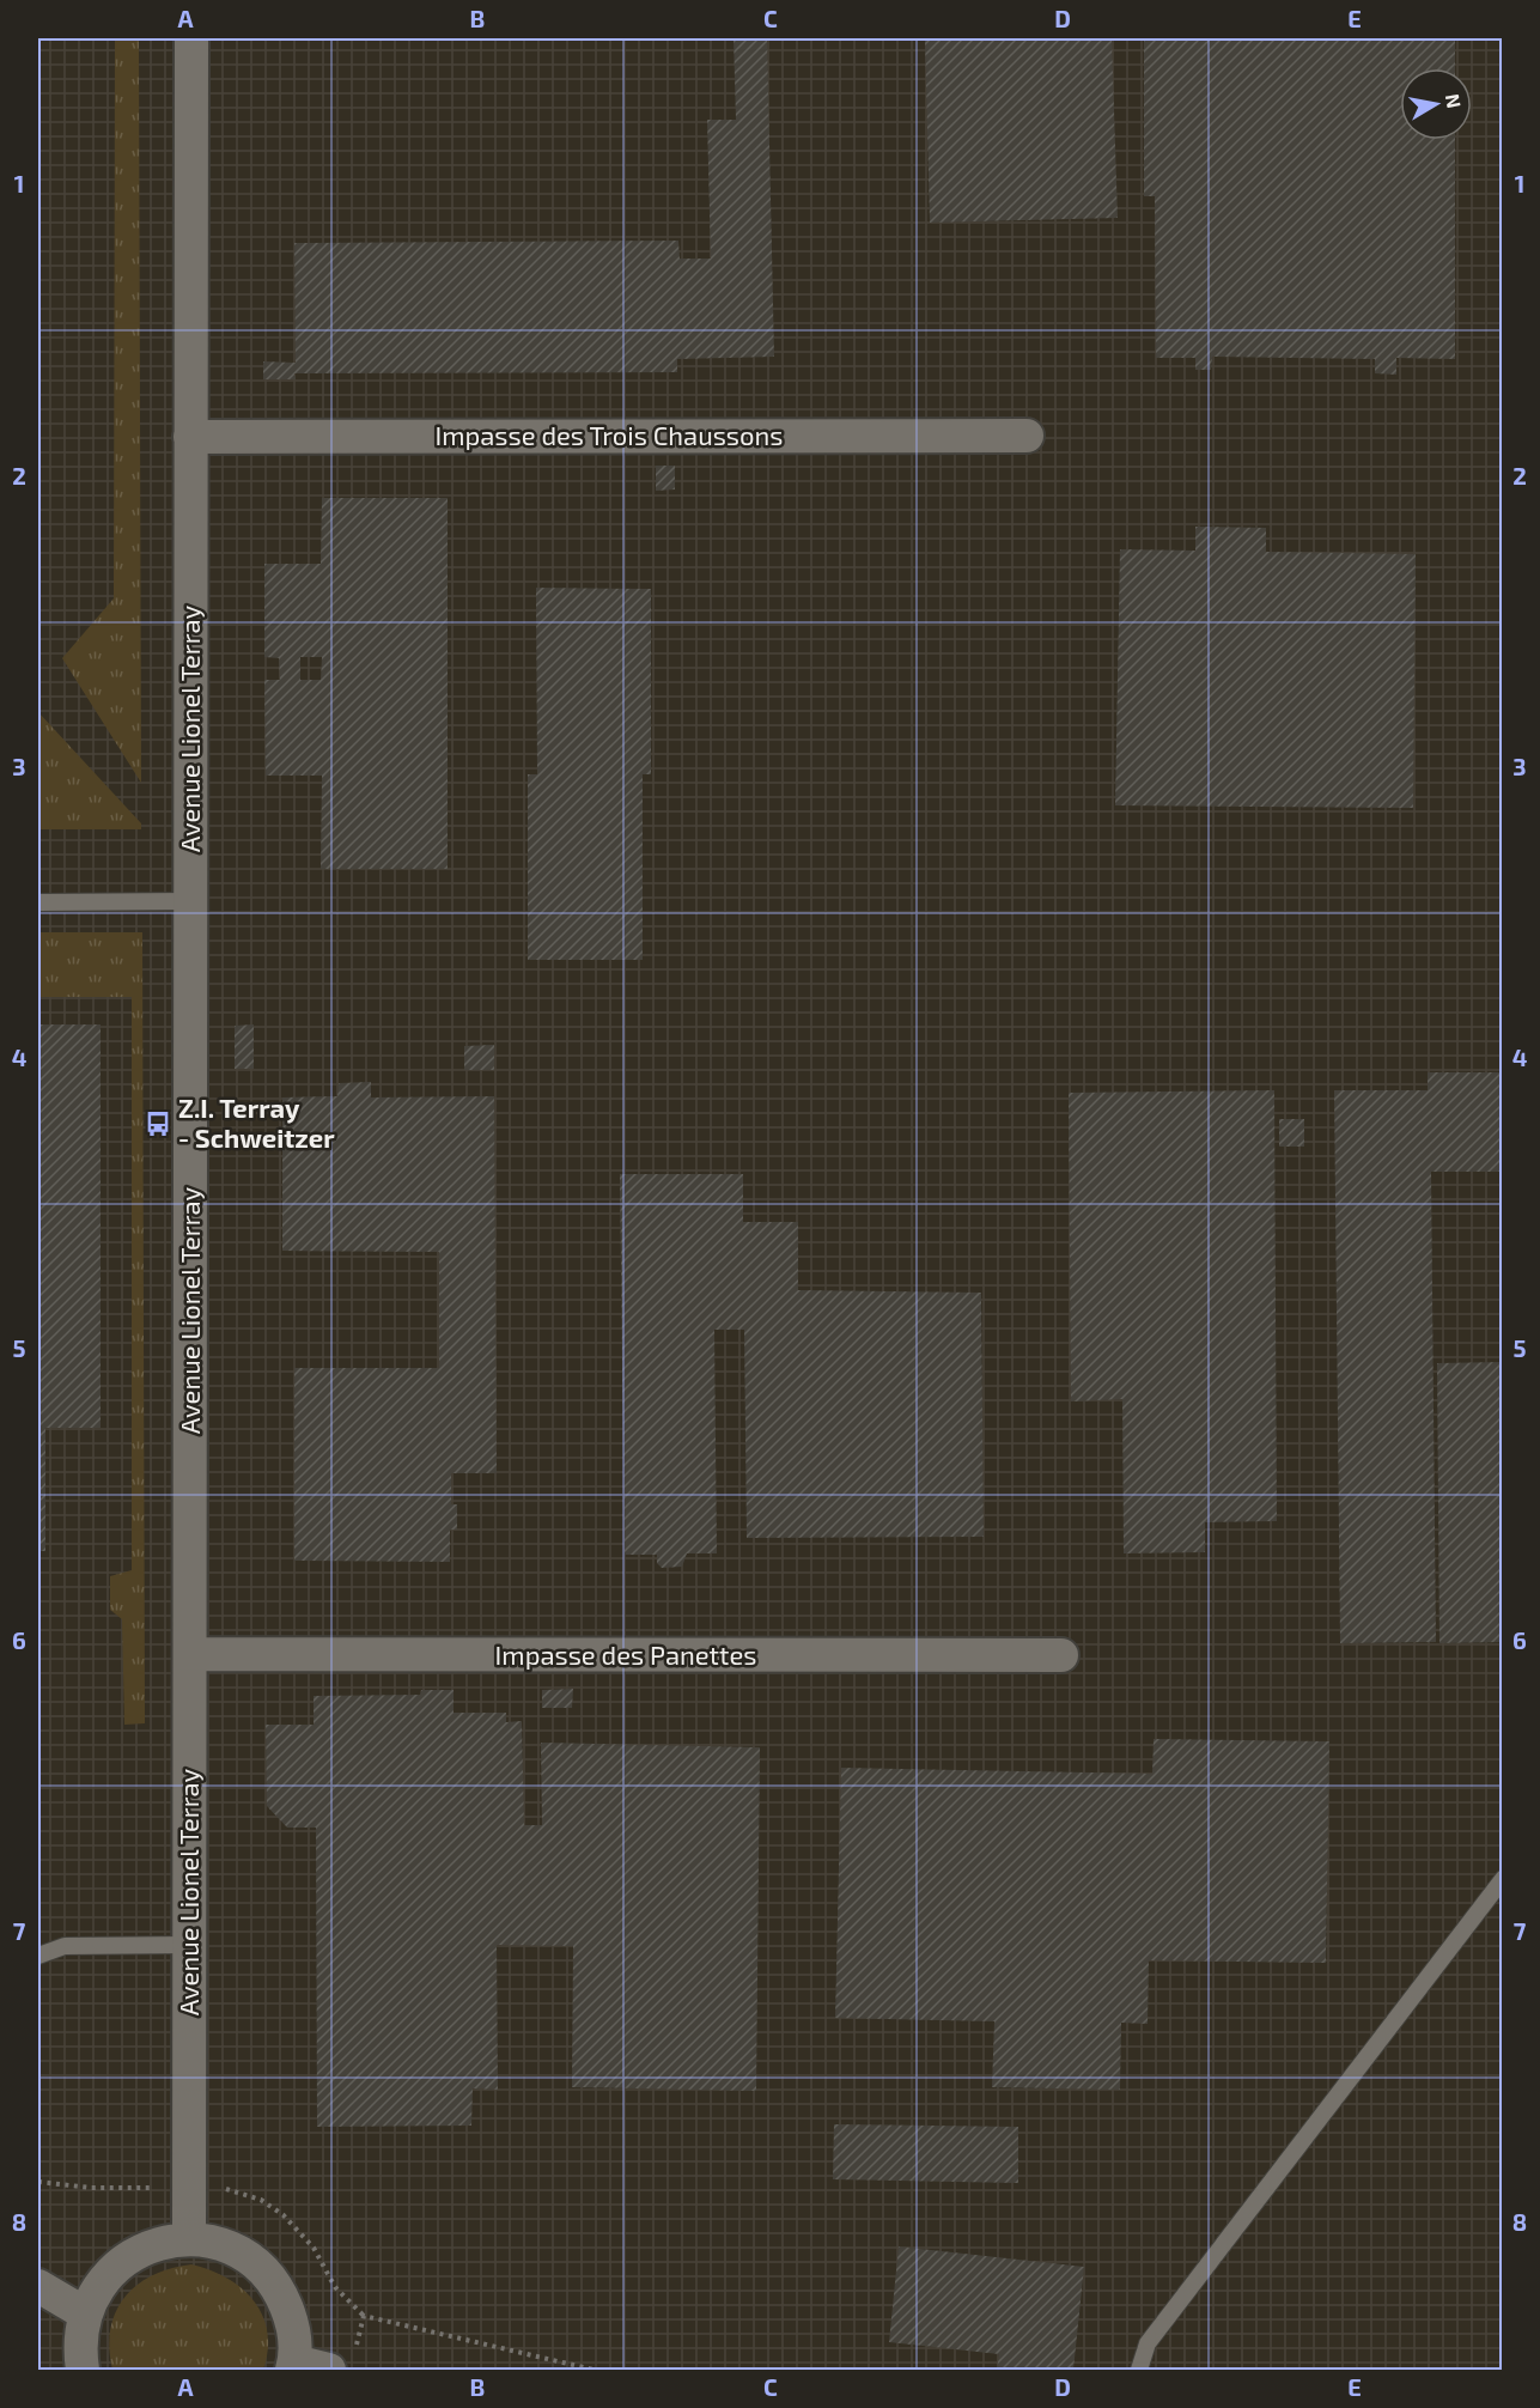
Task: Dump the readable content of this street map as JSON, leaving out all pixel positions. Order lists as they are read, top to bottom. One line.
{"streets":{"street":["Impasse des Trois Chaussons","Avenue Lionel Terray","Impasse des Panettes"]},"crossings":[["Impasse des Trois Chaussons","Avenue Lionel Terray"],["Avenue Lionel Terray","Impasse des Panettes"]],"places":{"bus stop":["Z.I. Terray - Schweitzer"]},"north":"right","grid":{"columns":["A","B","C","D","E"],"rows":["1","2","3","4","5","6","7","8"]}}
